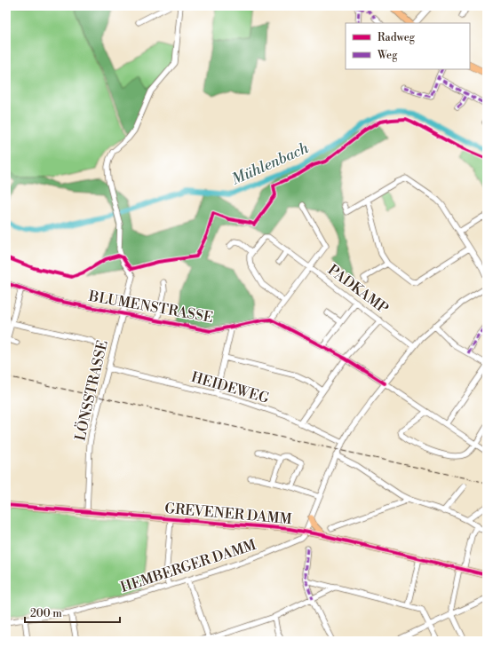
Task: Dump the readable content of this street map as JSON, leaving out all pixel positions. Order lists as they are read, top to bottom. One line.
{"streets":{"main road":["GREVENER DAMM"],"street":["PADKAMP","BLUMENSTRASSE","HEIDEWEG","LÖNSSTRASSE","HEMBERGER DAMM"]},"crossings":[["BLUMENSTRASSE","LÖNSSTRASSE"],["HEIDEWEG","LÖNSSTRASSE"],["LÖNSSTRASSE","GREVENER DAMM"],["GREVENER DAMM","HEMBERGER DAMM"]],"water":["Mühlenbach"],"legend":["Radweg","Weg"],"scale_bar":"200 m"}
